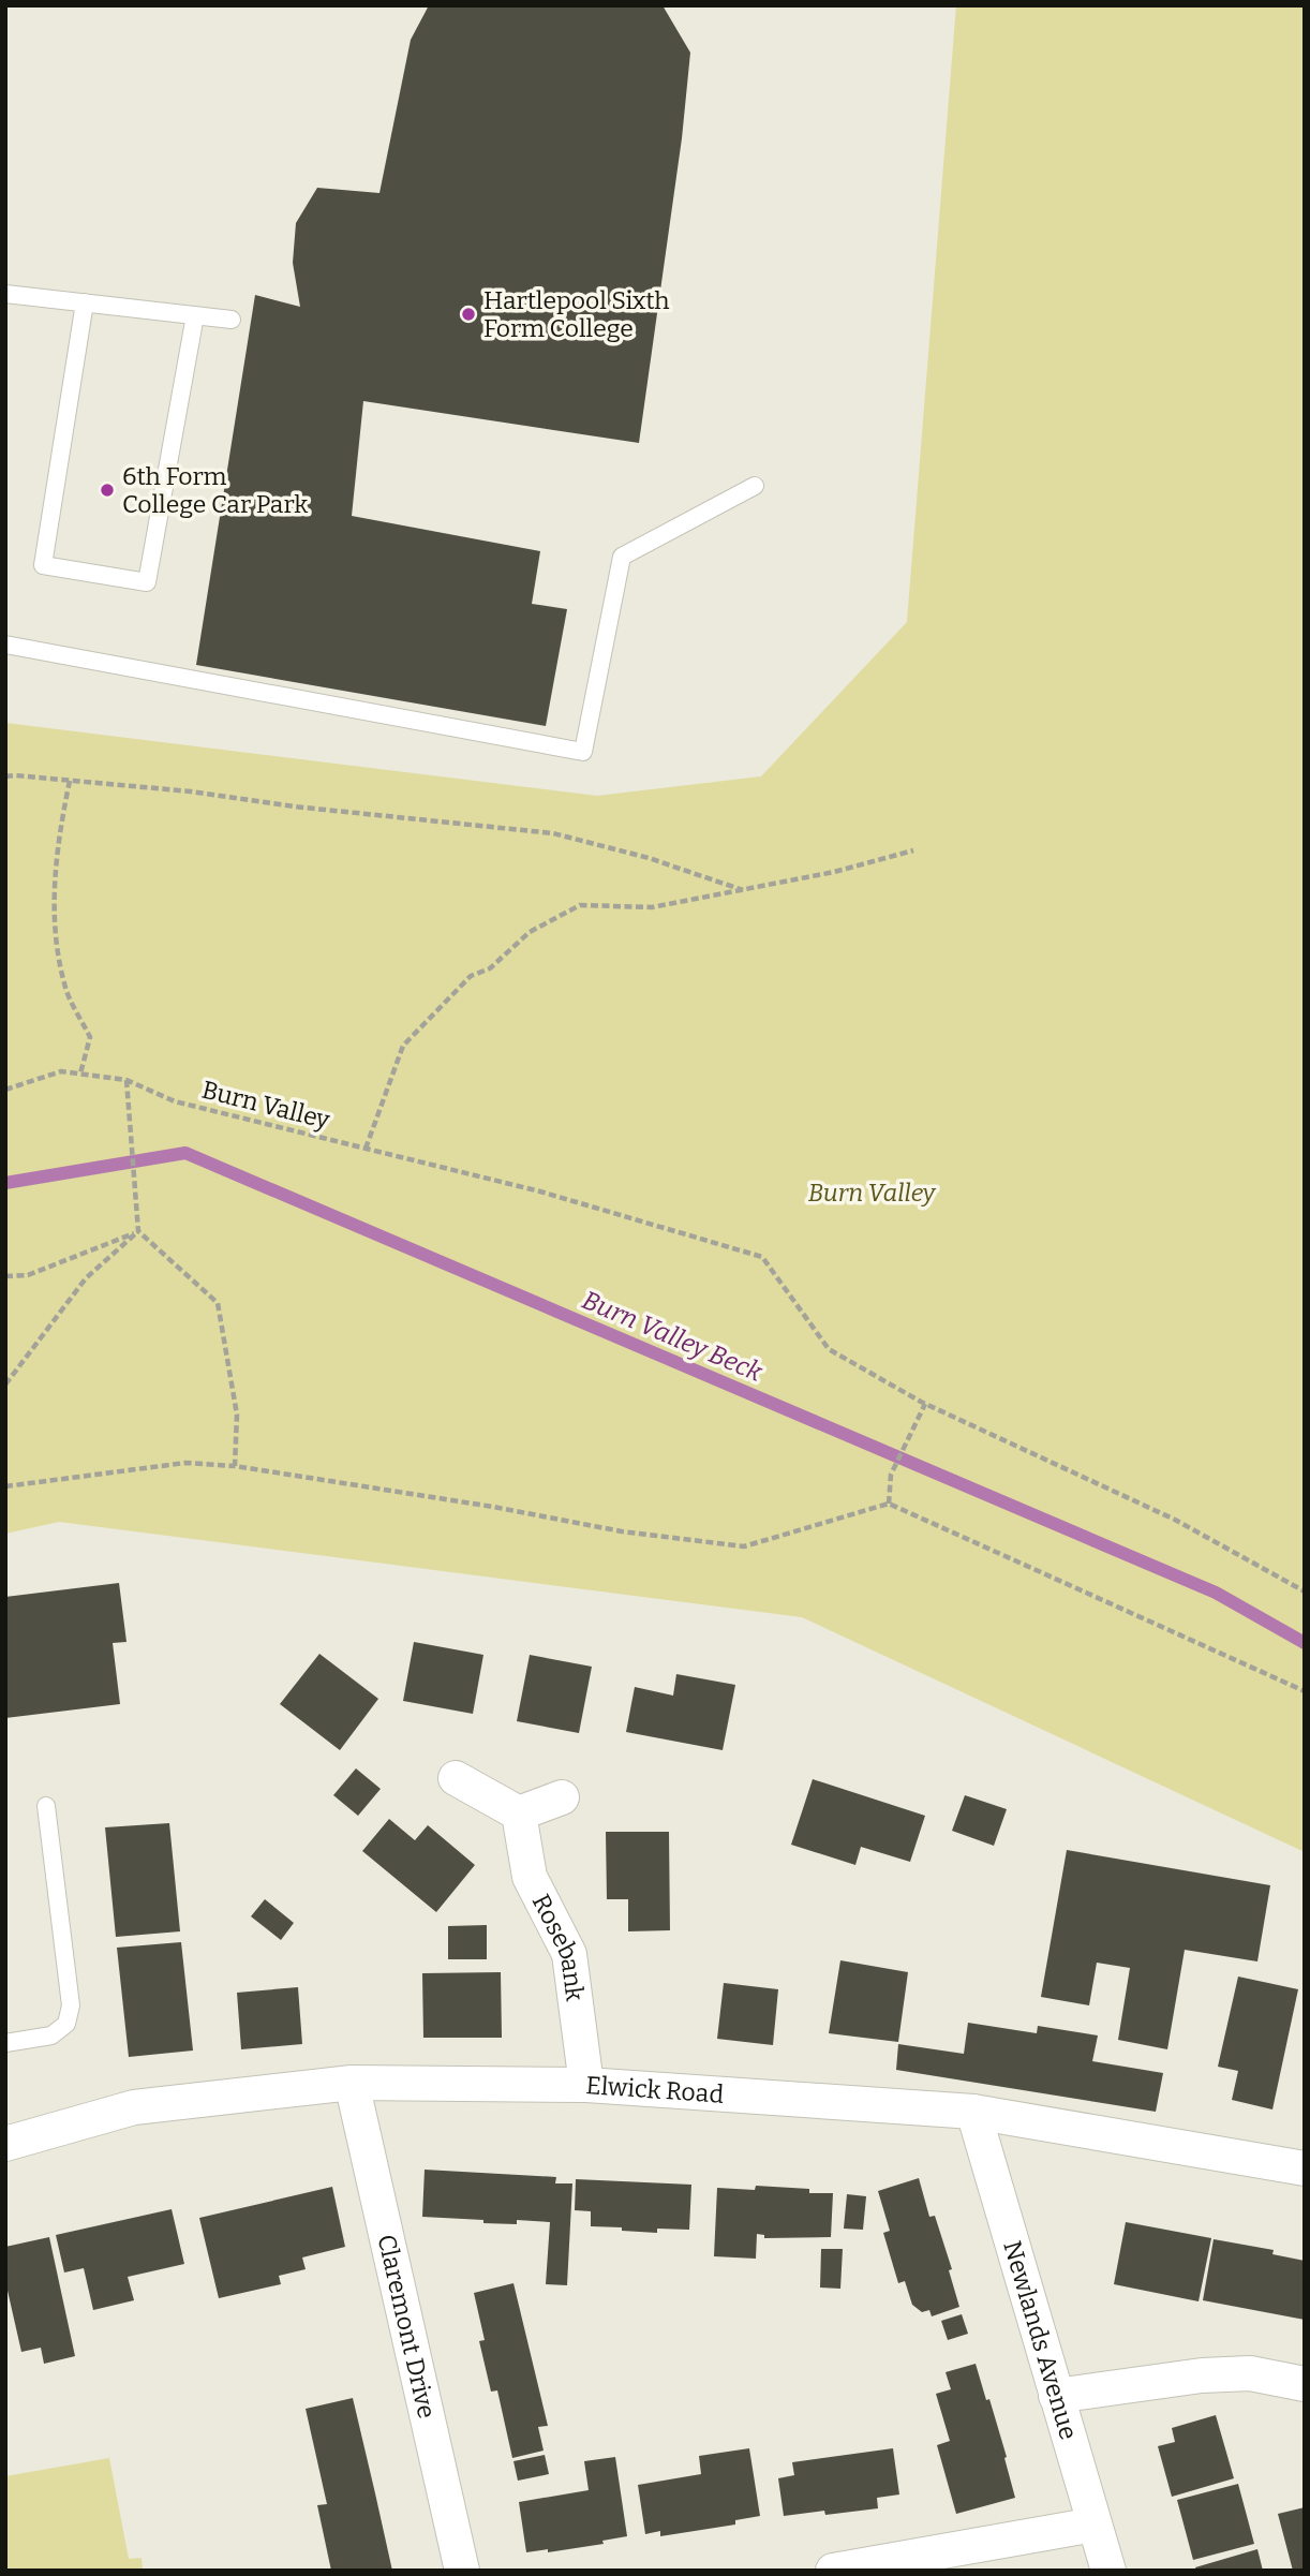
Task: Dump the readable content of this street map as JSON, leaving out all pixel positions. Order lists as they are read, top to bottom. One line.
{"streets":{"street":["Rosebank","Elwick Road","Claremont Drive","Newlands Avenue"],"path":["Burn Valley"]},"crossings":[["Rosebank","Elwick Road"],["Elwick Road","Claremont Drive"],["Elwick Road","Newlands Avenue"]],"water":["Burn Valley Beck"],"parks":["Burn Valley"],"places":["Hartlepool Sixth Form College","6th Form College Car Park"]}
